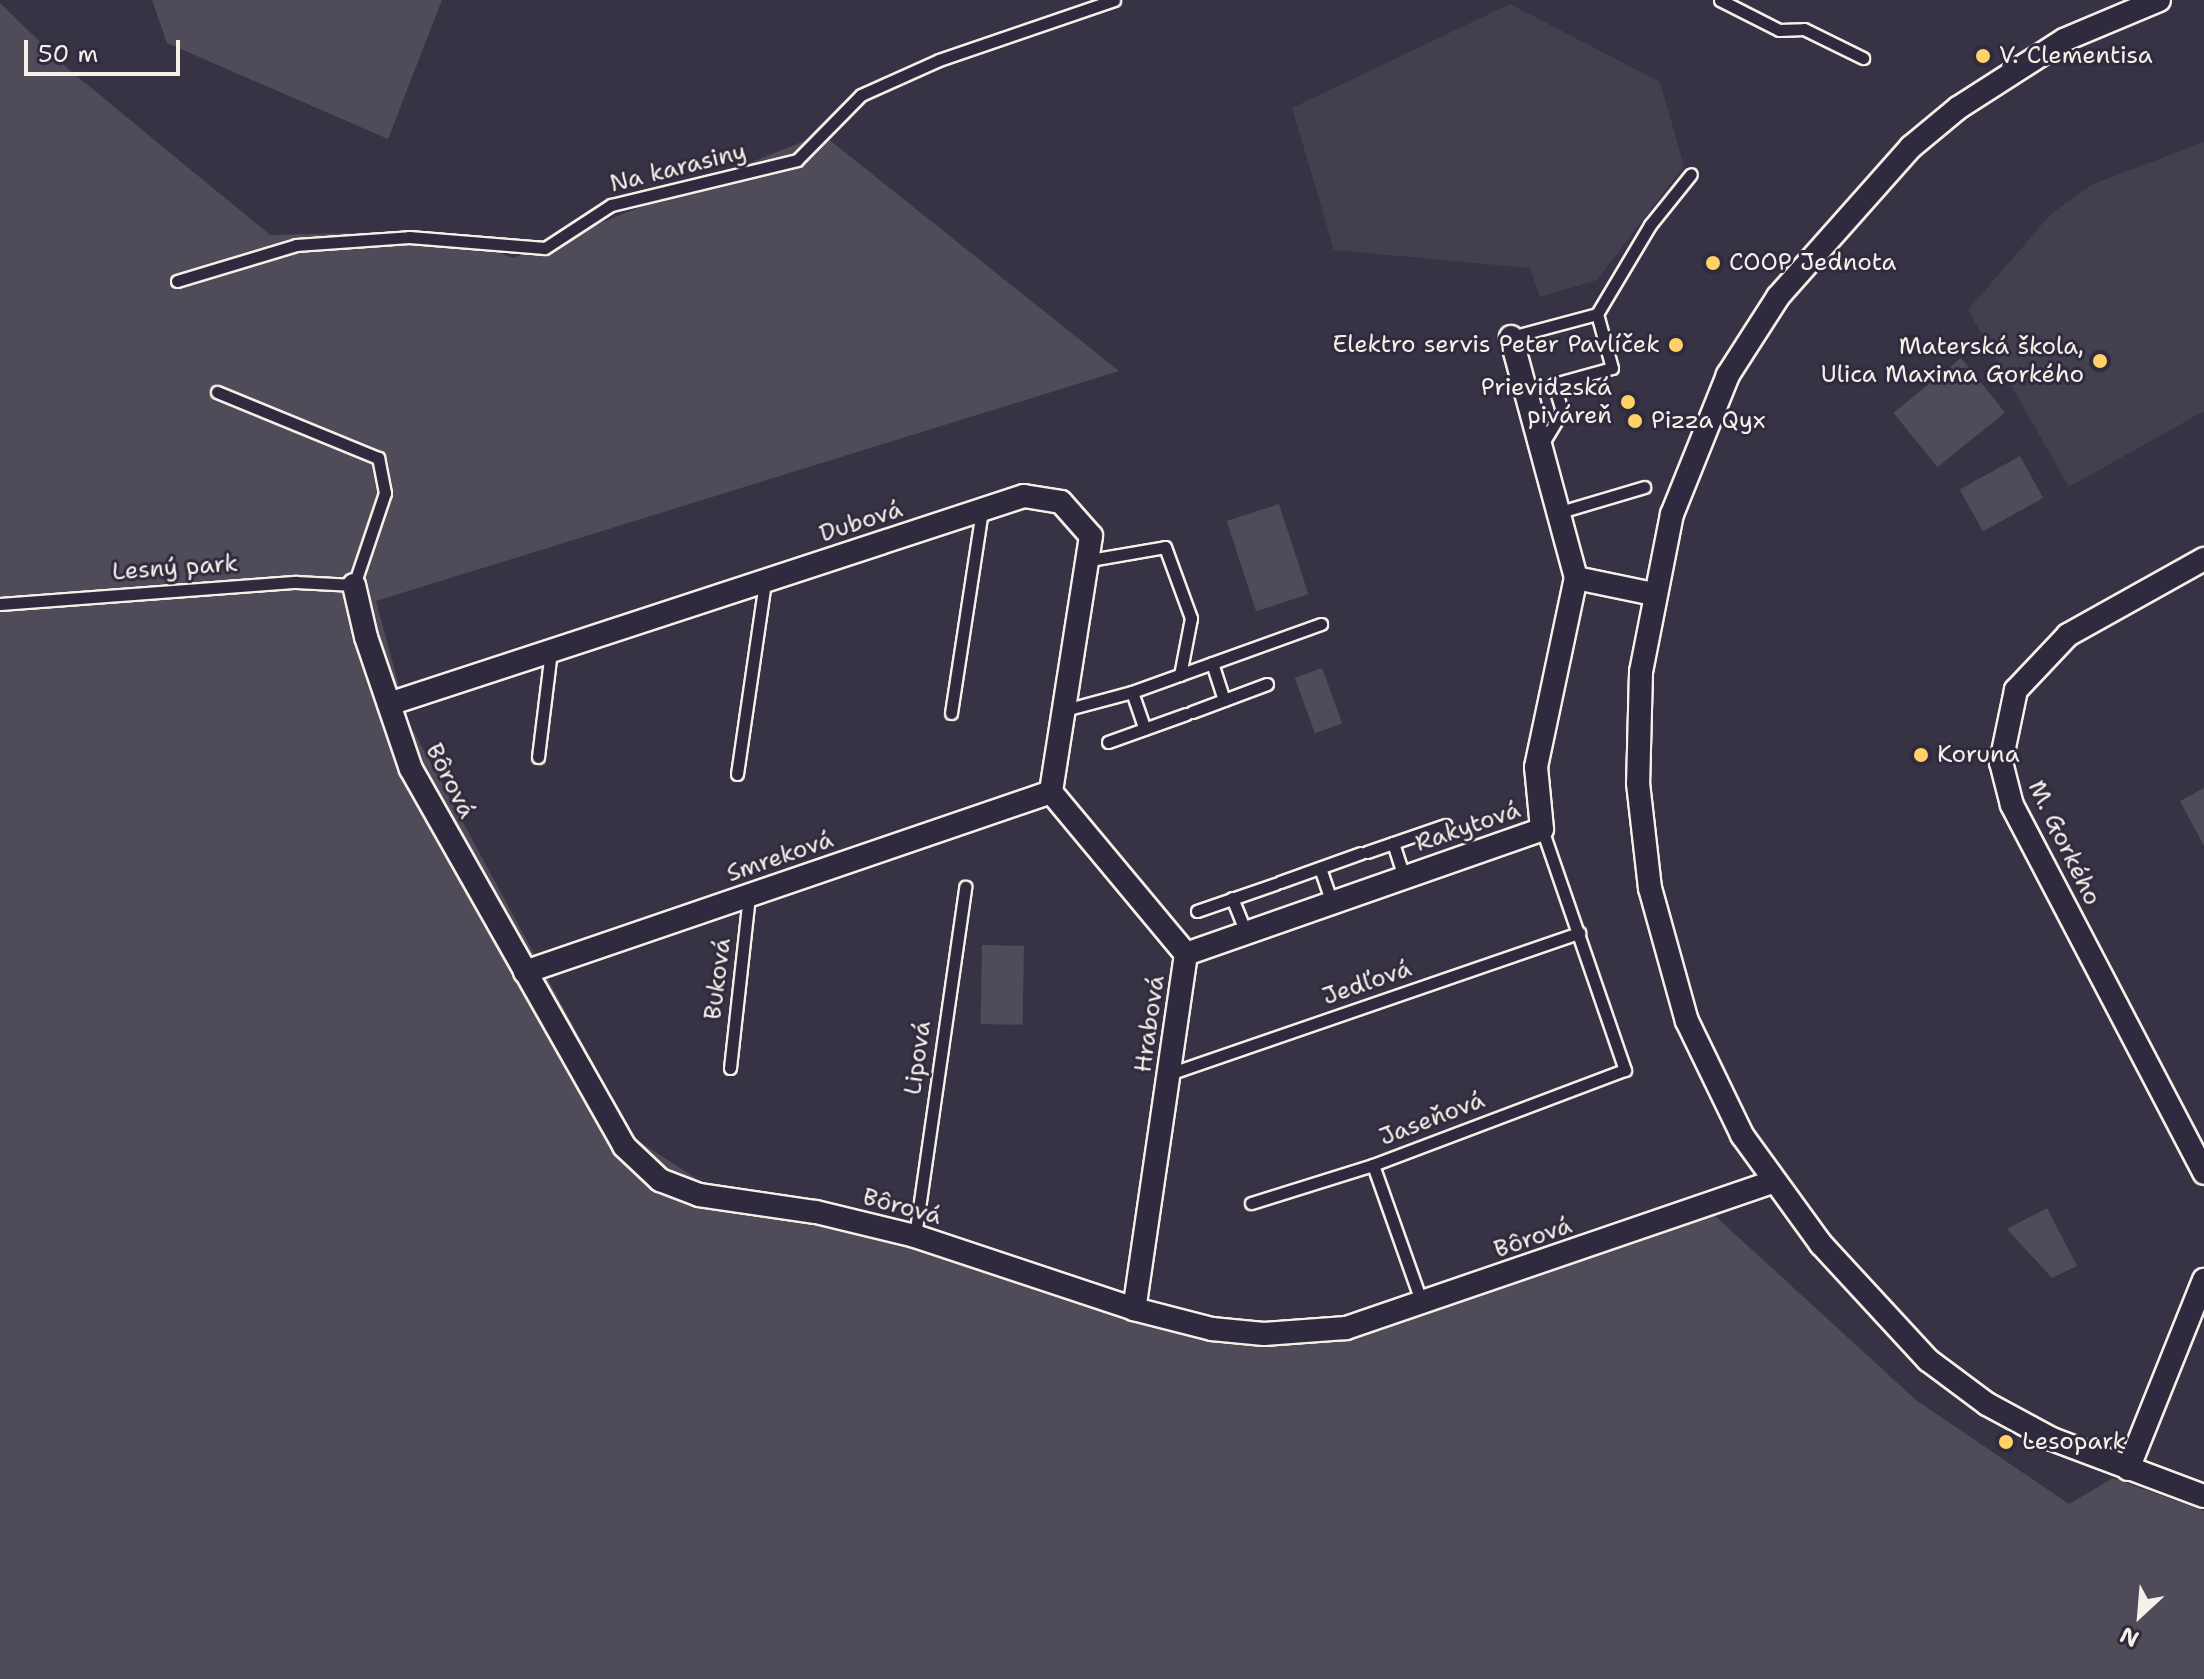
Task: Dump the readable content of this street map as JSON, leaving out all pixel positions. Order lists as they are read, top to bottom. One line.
{"streets":{"street":["Dubová","Bôrová","Rakytová","M. Gorkého","Smreková","Hrabová"],"lane":["Na karasiny","Lesný park","Buková","Jedľová","Lipová","Jaseňová"]},"crossings":[["Dubová","Bôrová"],["Dubová","Smreková"],["Dubová","Hrabová"],["Lesný park","Bôrová"],["Bôrová","Smreková"],["Bôrová","Hrabová"],["Bôrová","Lipová"],["Rakytová","Hrabová"],["Smreková","Buková"],["Smreková","Hrabová"],["Jedľová","Hrabová"],["Jedľová","Jaseňová"]],"places":["V. Clementisa","COOP Jednota","Elektro servis Peter Pavlíček","Materská škola, Ulica Maxima Gorkého","Prievidzská piváreň","Pizza Qyx","Koruna","Lesopark"],"scale_bar":"50 m","north":"bottom left"}
